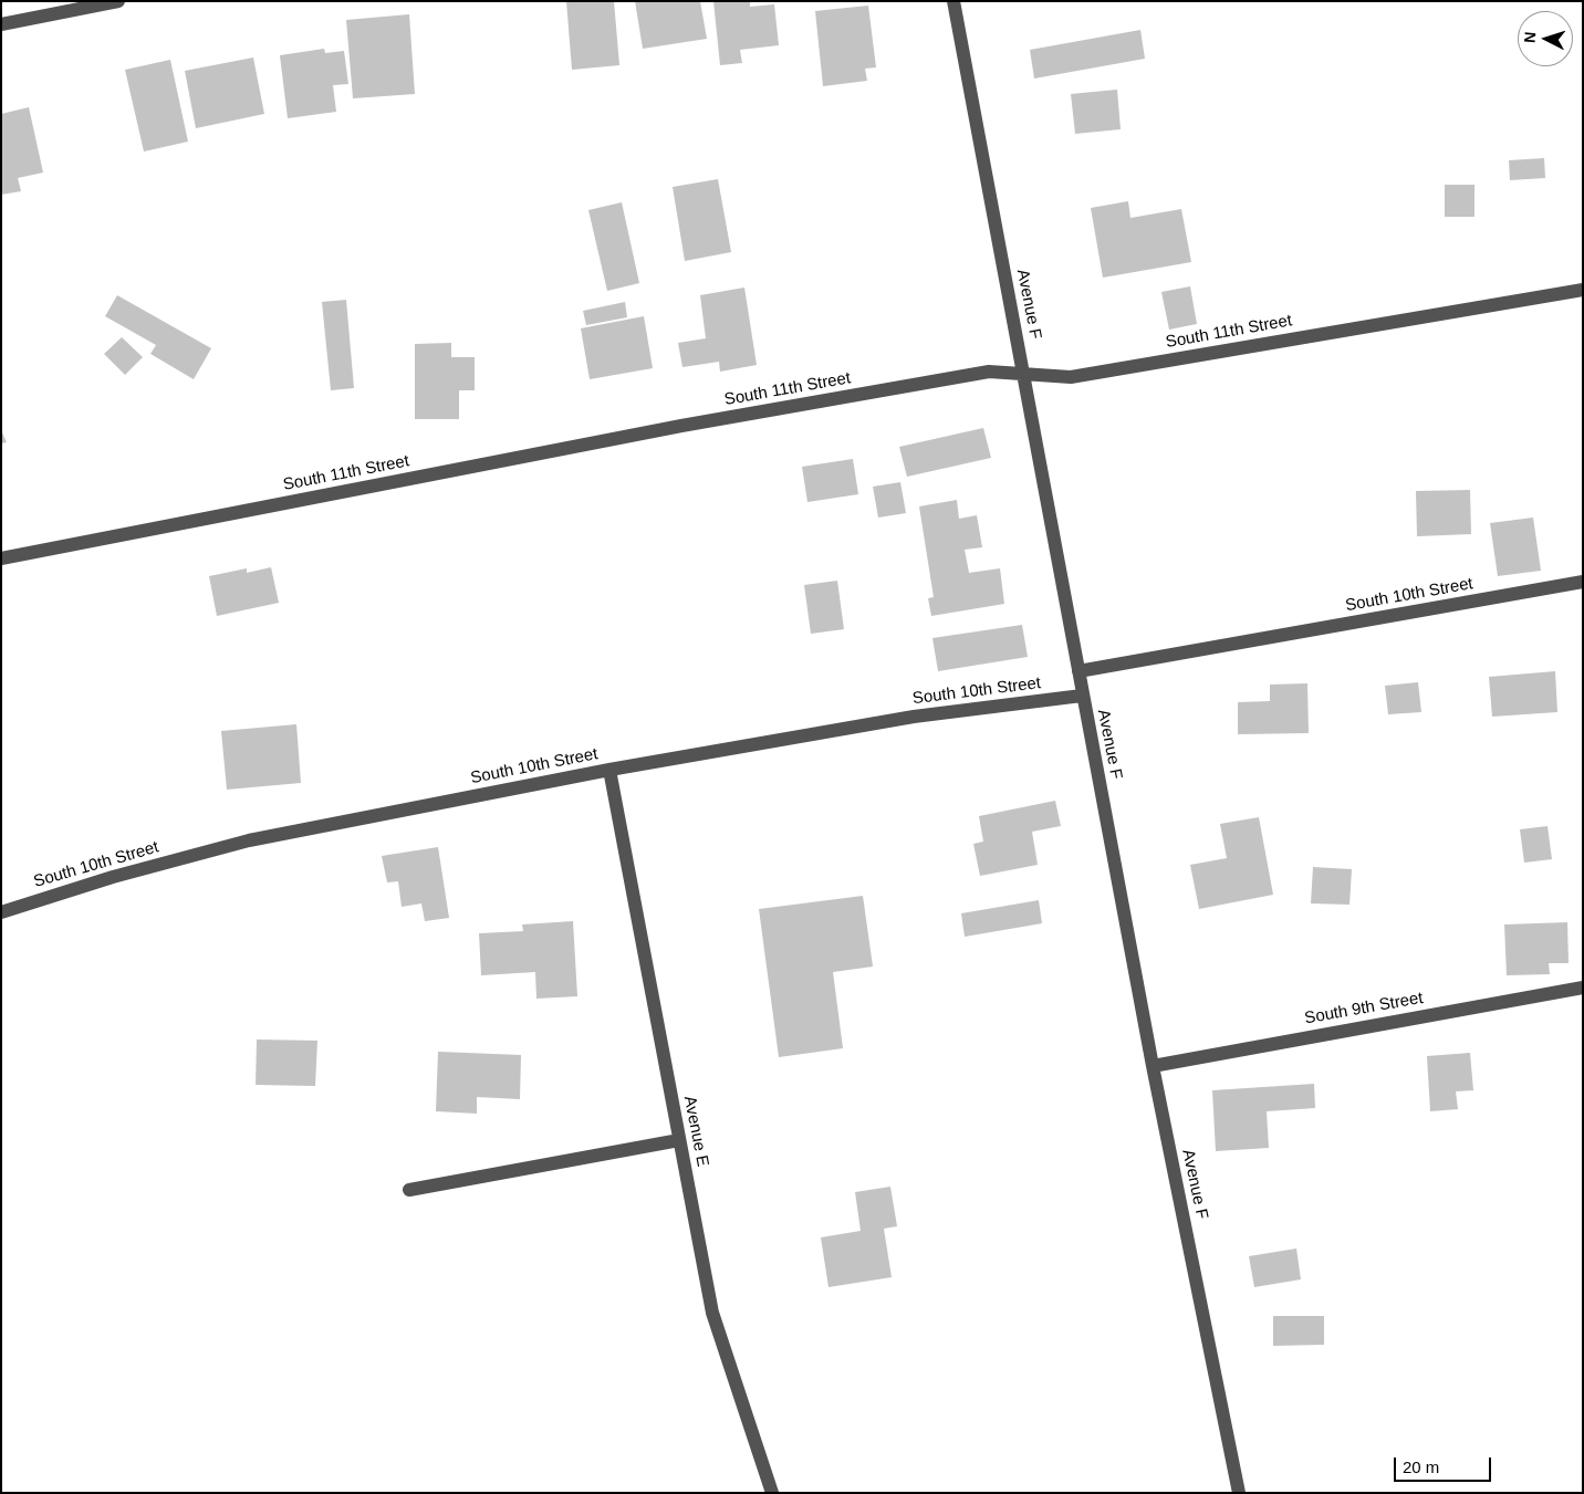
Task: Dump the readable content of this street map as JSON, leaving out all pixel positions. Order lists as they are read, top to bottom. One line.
{"streets":{"street":["Avenue F","South 11th Street","South 10th Street","South 9th Street","Avenue E"]},"crossings":[["Avenue F","South 11th Street"],["Avenue F","South 10th Street"],["Avenue F","South 9th Street"],["South 10th Street","Avenue E"]],"scale_bar":"20 m","north":"left"}
